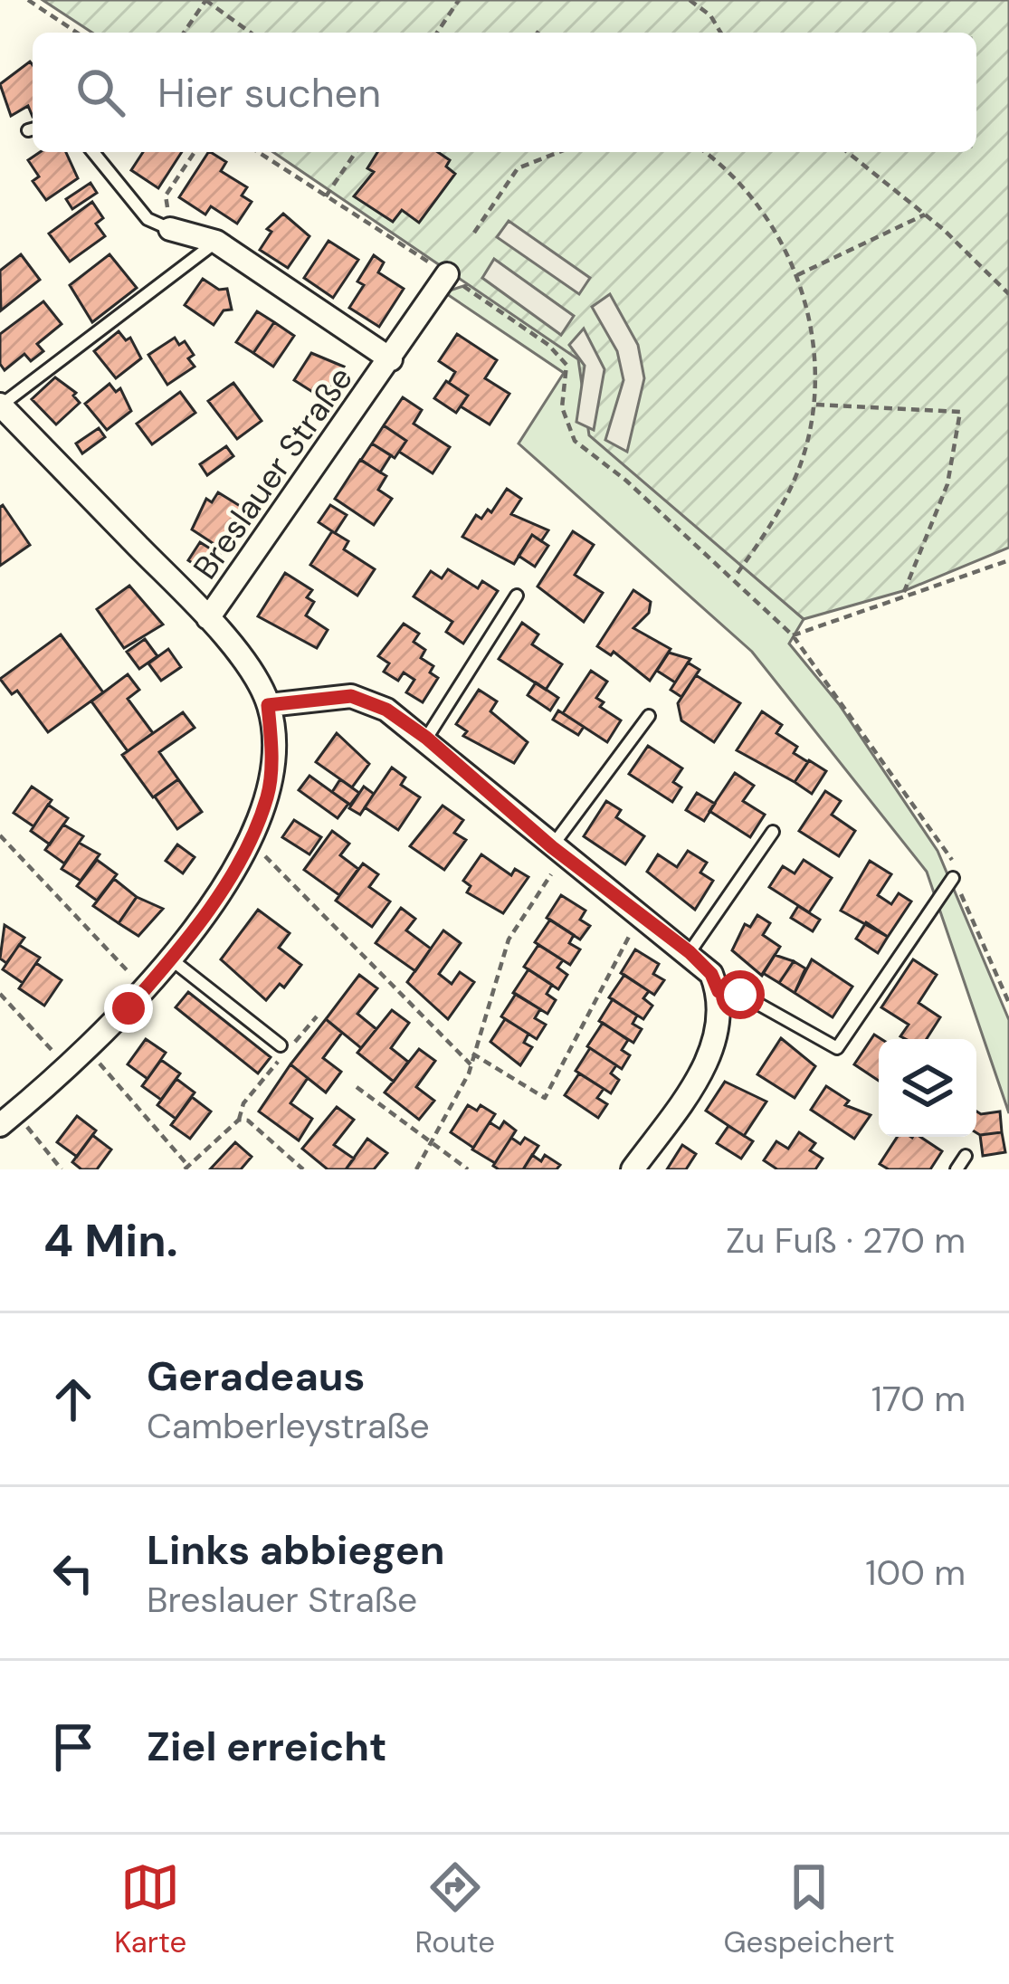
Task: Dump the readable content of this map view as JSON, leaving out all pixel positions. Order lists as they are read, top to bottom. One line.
{"streets":{"street":["Breslauer Straße"]},"page":{"search":"Hier suchen","heading":["4 Min.","Zu Fuß · 270 m"],"list":[["Geradeaus","Camberleystraße","170 m"],["Links abbiegen","Breslauer Straße","100 m"],"Ziel erreicht"],"nav":["Karte","Route","Gespeichert"]}}
